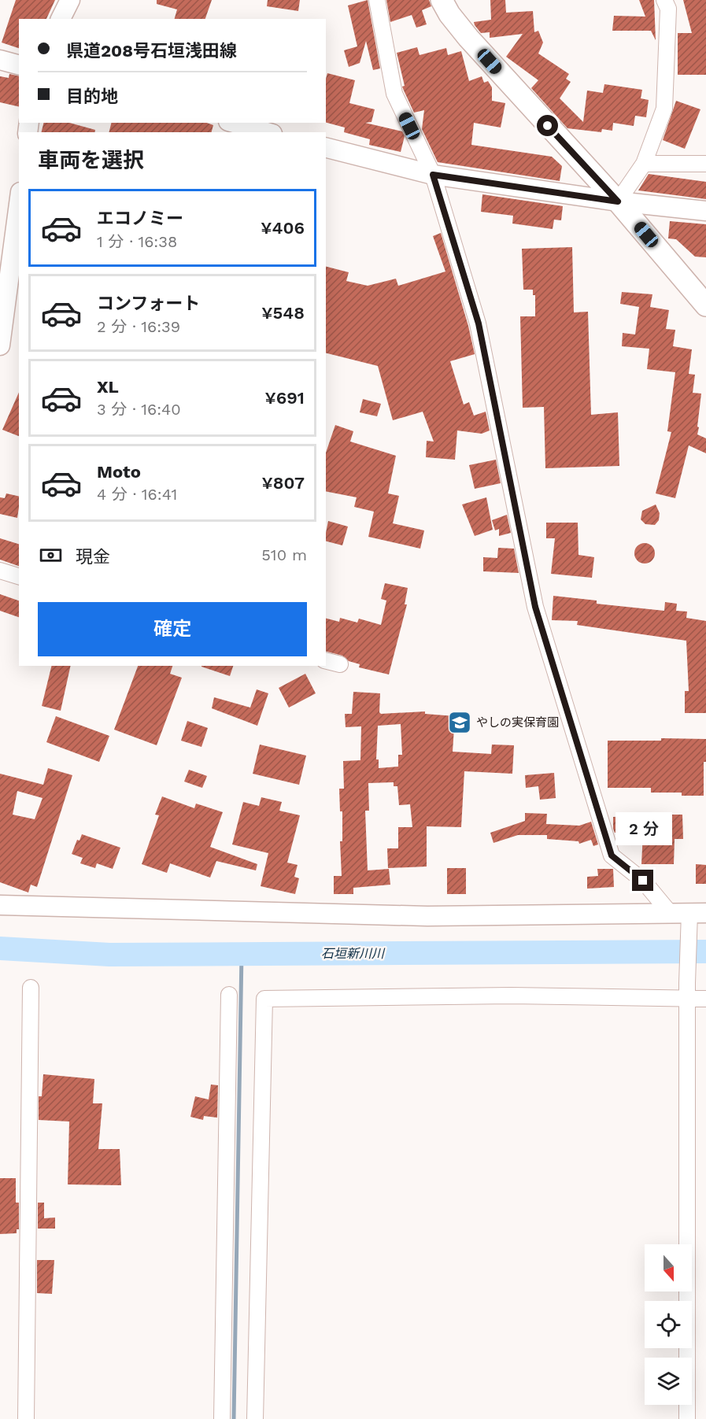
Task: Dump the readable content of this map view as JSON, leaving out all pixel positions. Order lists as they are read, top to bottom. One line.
{"water":["石垣新川川"],"places":{"school or university":["やしの実保育園"]},"north":"bottom","page":{"banner":["県道208号石垣浅田線","目的地"],"heading":"車両を選択","list":[{"name":"エコノミー","note":"1 分 · 16:38","value":"¥406"},{"name":"コンフォート","note":"2 分 · 16:39","value":"¥548"},{"name":"XL","note":"3 分 · 16:40","value":"¥691"},{"name":"Moto","note":"4 分 · 16:41","value":"¥807"}],"pay":["現金","510 m"],"buttons":"確定","bubble":"2 分"}}
